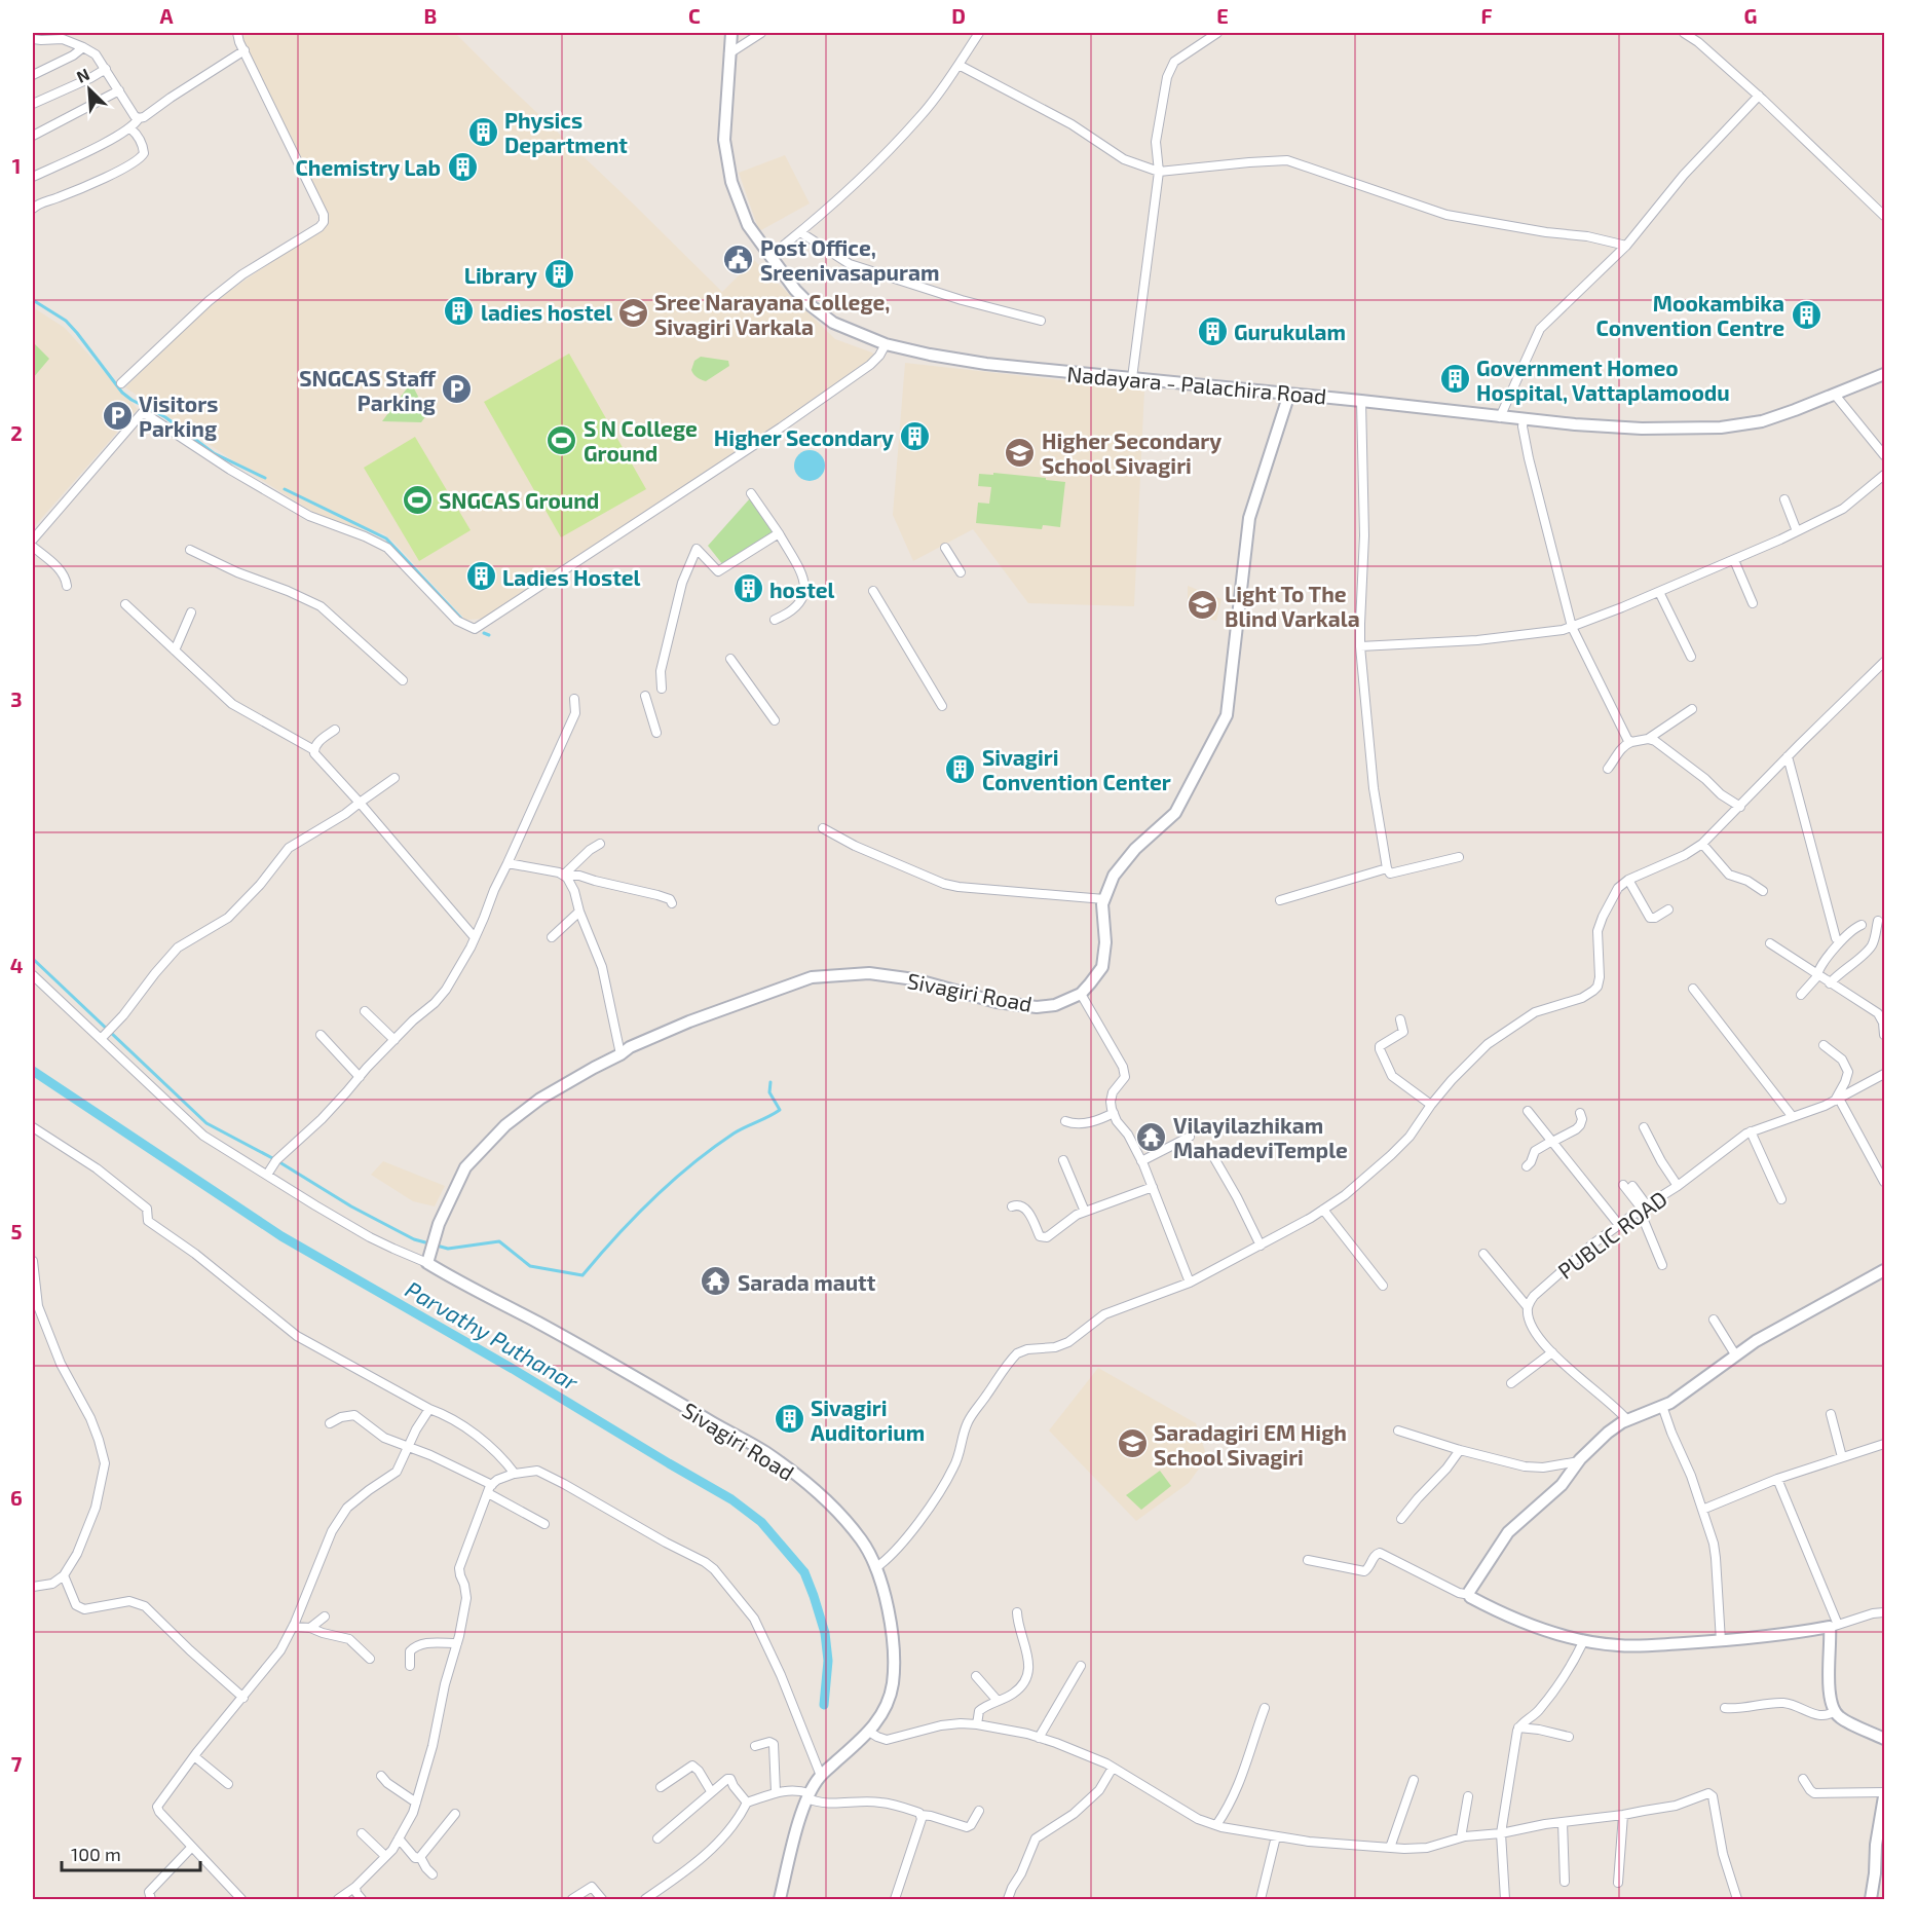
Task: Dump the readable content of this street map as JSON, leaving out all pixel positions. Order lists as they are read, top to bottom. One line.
{"streets":{"main road":["Nadayara - Palachira Road","Sivagiri Road"],"street":["PUBLIC ROAD"]},"crossings":[["Nadayara - Palachira Road","Sivagiri Road"]],"water":["Parvathy Puthanar"],"places":{"building":["Physics Department","Chemistry Lab","Library","ladies hostel","Mookambika Convention Centre","Gurukulam","Government Homeo Hospital, Vattaplamoodu","Higher Secondary","Ladies Hostel","hostel","Sivagiri Convention Center","Sivagiri Auditorium"],"public building":["Post Office, Sreenivasapuram"],"school or university":["Sree Narayana College, Sivagiri Varkala","Higher Secondary School Sivagiri","Light To The Blind Varkala","Saradagiri EM High School Sivagiri"],"parking":["SNGCAS Staff Parking","Visitors Parking"],"sports":["S N College Ground","SNGCAS Ground"],"temple":["Vilayilazhikam MahadeviTemple","Sarada mautt"]},"scale_bar":"100 m","north":"top left","grid":{"columns":["A","B","C","D","E","F","G"],"rows":["1","2","3","4","5","6","7"]}}
